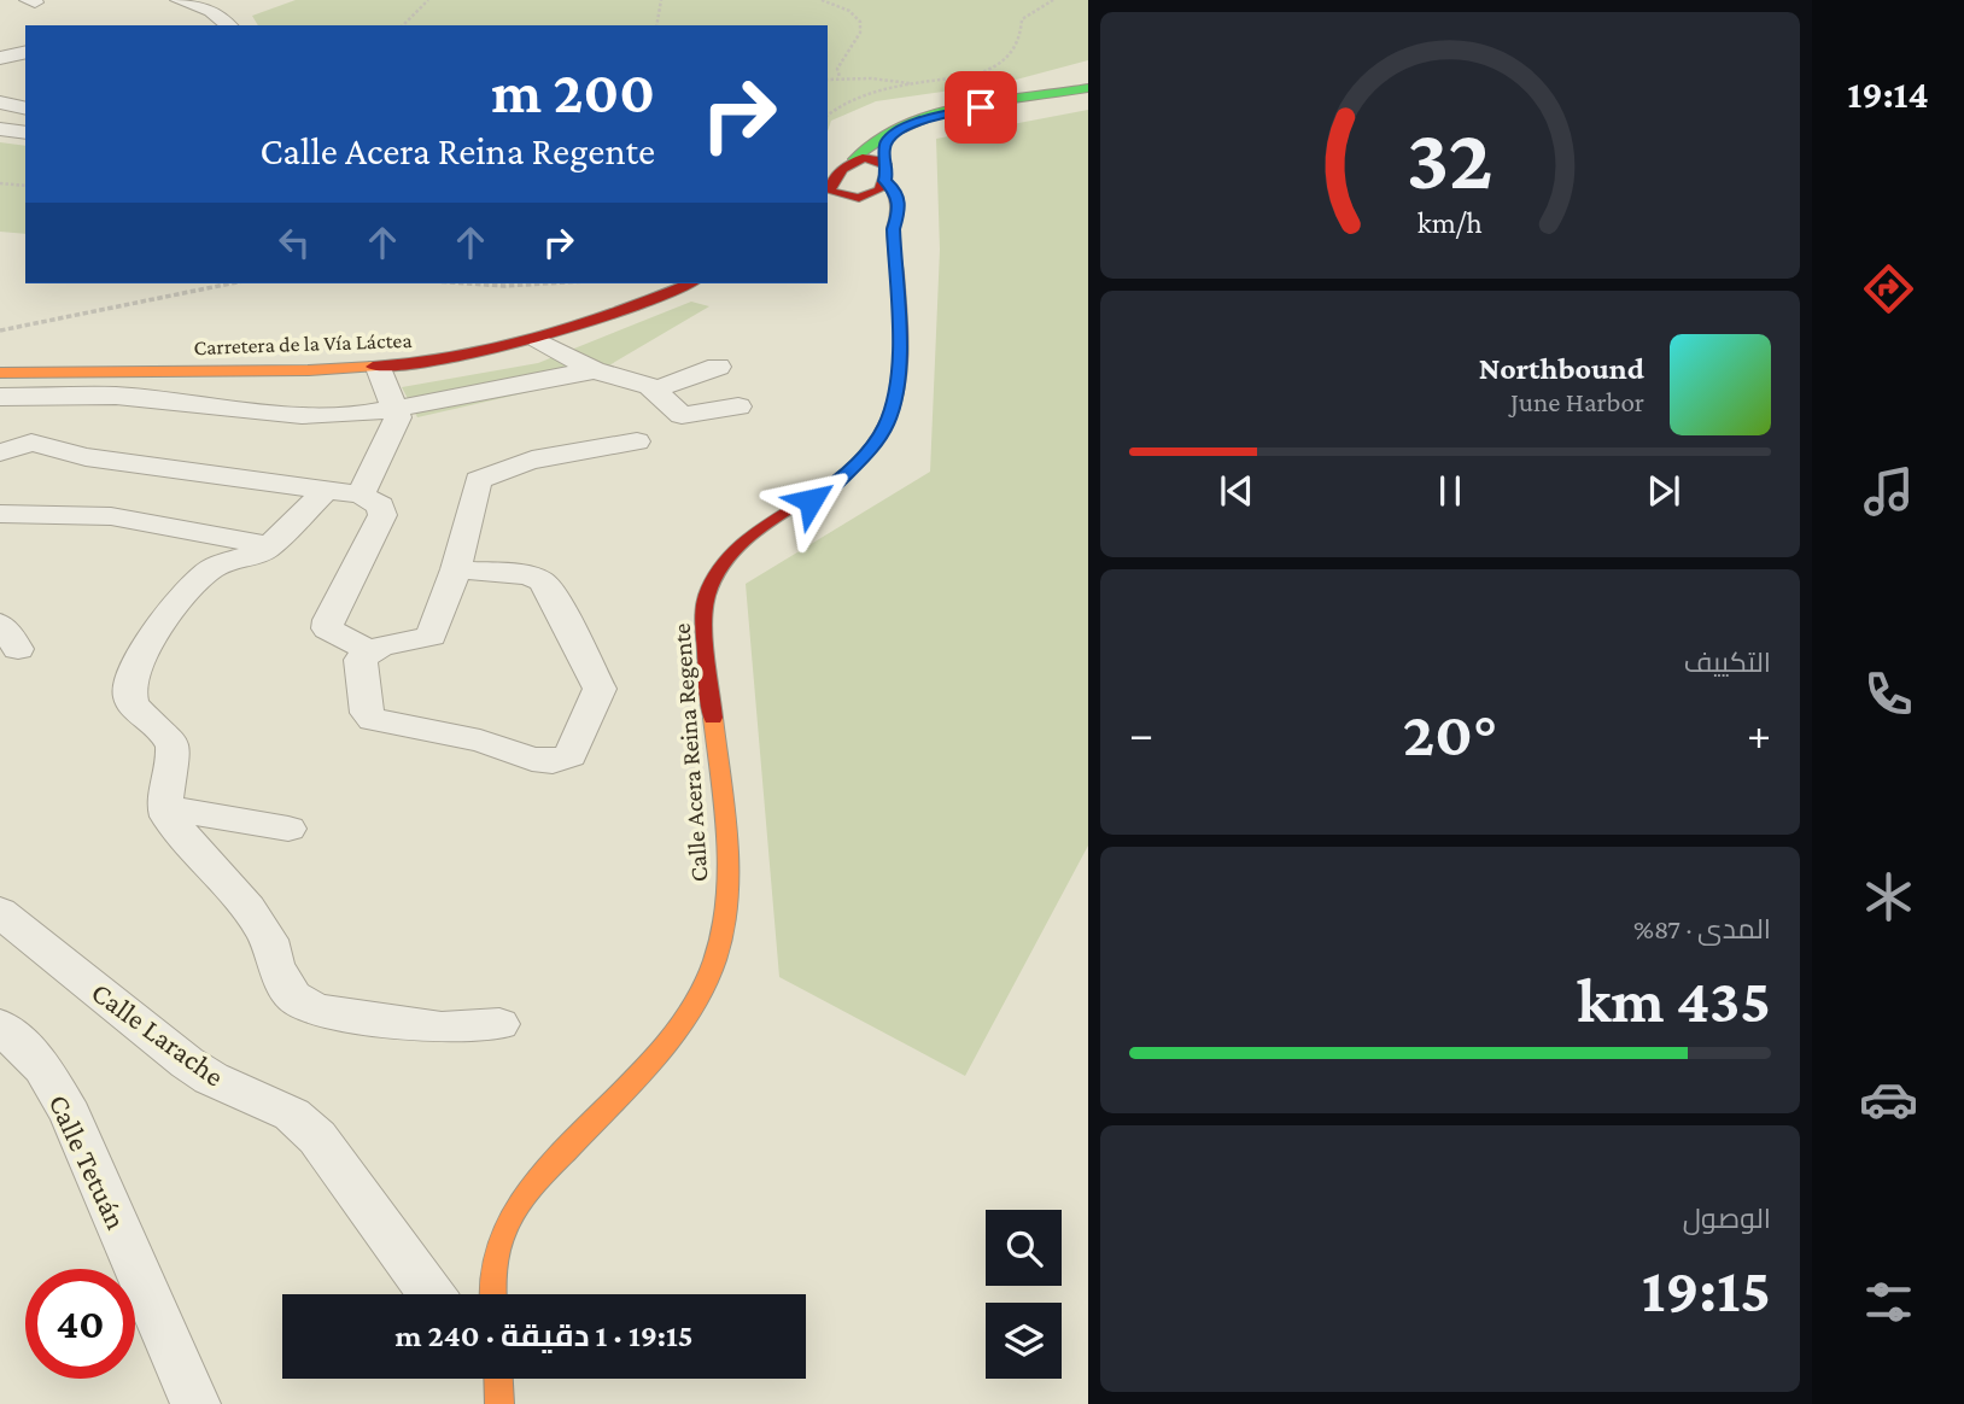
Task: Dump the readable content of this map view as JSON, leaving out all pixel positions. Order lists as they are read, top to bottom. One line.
{"streets":{"street":["Carretera de la Vía Láctea","Calle Acera Reina Regente","Calle Larache","Calle Tetuán"]},"page":{"tabs":"19:14","turn":["200 m","Calle Acera Reina Regente"],"song":["Northbound","June Harbor"],"tile":["التكييف",["المدى · 87%","435 km"],["الوصول","19:15"]],"heat":["−","20°","+"],"limit":"40","trip":"19:15 · 1 دقيقة · 240 m","gauge":["32","km/h"]}}
